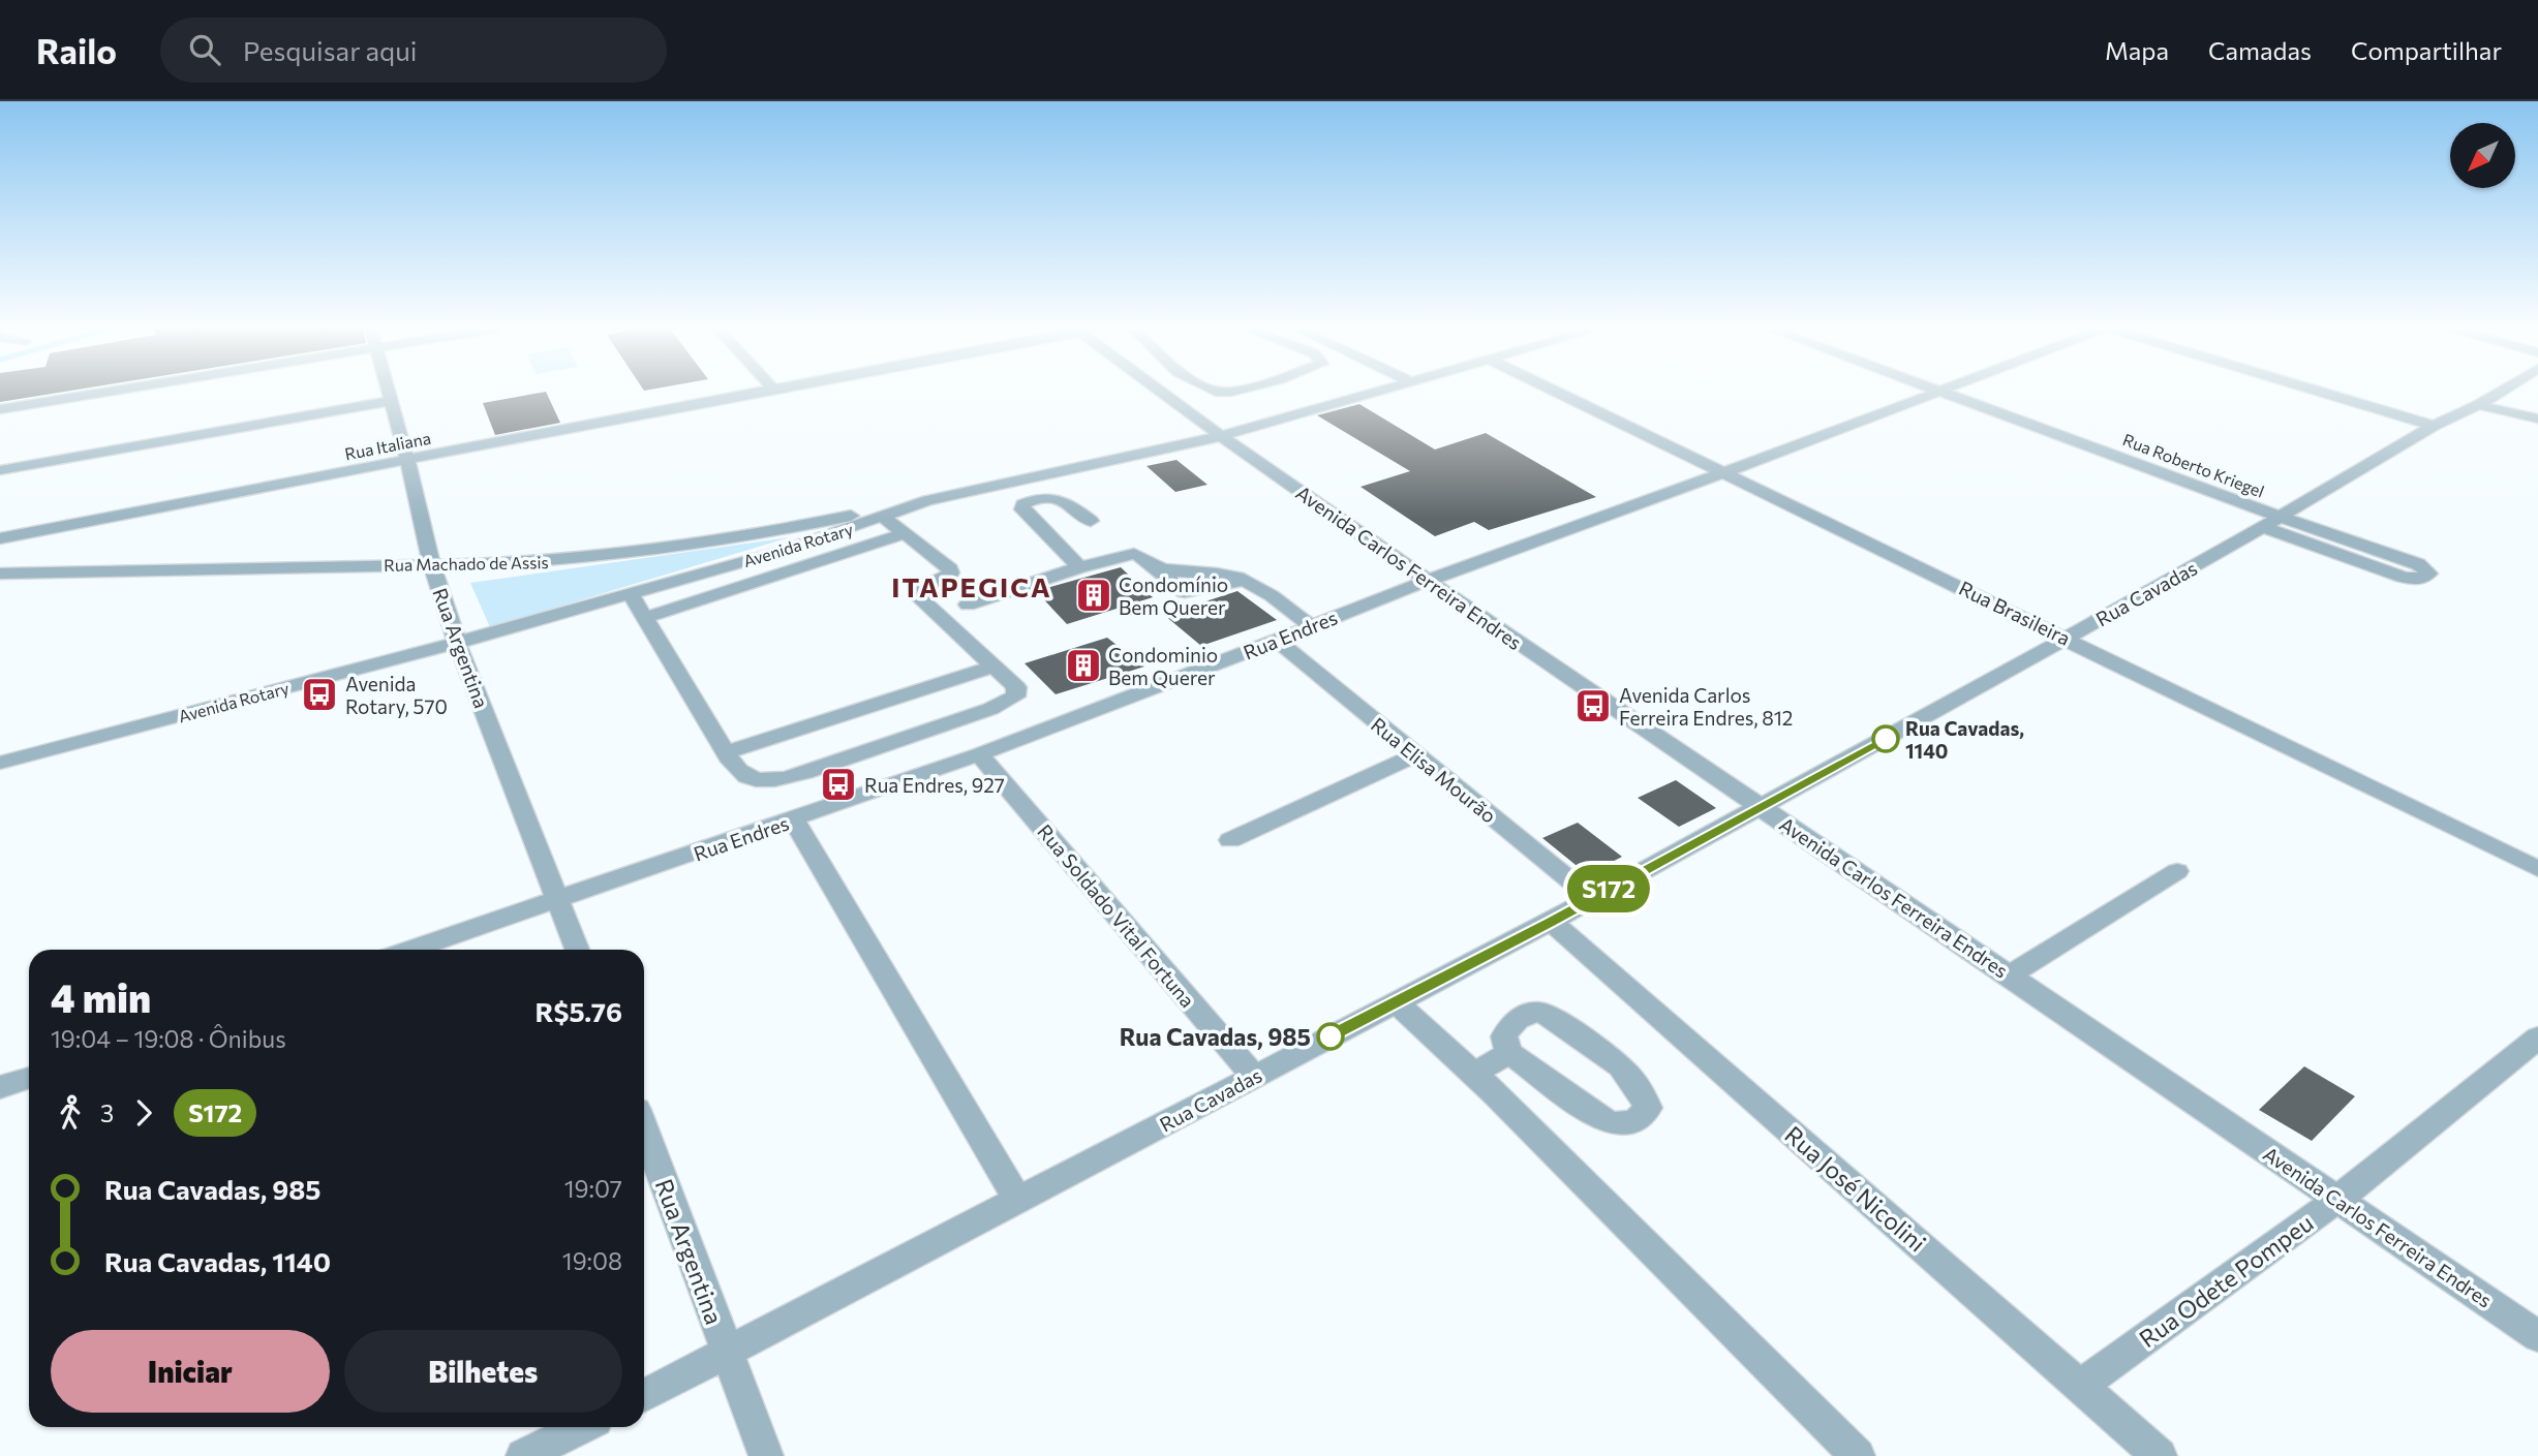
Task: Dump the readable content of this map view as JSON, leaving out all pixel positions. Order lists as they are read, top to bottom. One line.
{"streets":{"street":["Rua Italiana","Rua Roberto Kriegel","Avenida Rotary","Rua Machado de Assis","Avenida Carlos Ferreira Endres","Rua Cavadas","Rua Brasileira","Rua Endres","Rua Argentina","Rua Elisa Mourão","Rua Soldado Vital Fortuna","Rua José Nicolini","Rua Odete Pompeu"]},"crossings":[["Rua Italiana","Rua Argentina"],["Rua Roberto Kriegel","Rua Cavadas"],["Avenida Rotary","Rua Machado de Assis"],["Avenida Rotary","Avenida Carlos Ferreira Endres"],["Avenida Rotary","Rua Argentina"],["Rua Machado de Assis","Rua Argentina"],["Avenida Carlos Ferreira Endres","Rua Cavadas"],["Avenida Carlos Ferreira Endres","Rua Endres"],["Avenida Carlos Ferreira Endres","Rua Odete Pompeu"],["Rua Cavadas","Rua Brasileira"],["Rua Cavadas","Rua Argentina"],["Rua Cavadas","Rua Elisa Mourão"],["Rua Cavadas","Rua Soldado Vital Fortuna"],["Rua Cavadas","Rua José Nicolini"],["Rua Brasileira","Rua Endres"],["Rua Endres","Rua Argentina"],["Rua Endres","Rua Elisa Mourão"],["Rua Endres","Rua Soldado Vital Fortuna"],["Rua José Nicolini","Rua Odete Pompeu"]],"districts":["ITAPEGICA"],"places":{"building":["Condomínio Bem Querer","Condominio Bem Querer"],"bus stop":["Avenida Rotary, 570","Avenida Carlos Ferreira Endres, 812","Rua Endres, 927"],"other":["Rua Cavadas, 1140","Rua Cavadas, 985"]},"lines":["bus line S172"],"north":"bottom left","page":{"header":"Railo","search":"Pesquisar aqui","nav":["Mapa","Camadas","Compartilhar"],"on_map":"S172","heading":["4 min","19:04 – 19:08 · Ônibus","R$5.76"],"legs":["3","S172"],"list":[{"name":"Rua Cavadas, 985","value":"19:07"},{"name":"Rua Cavadas, 1140","value":"19:08"}],"buttons":["Iniciar","Bilhetes"]}}
